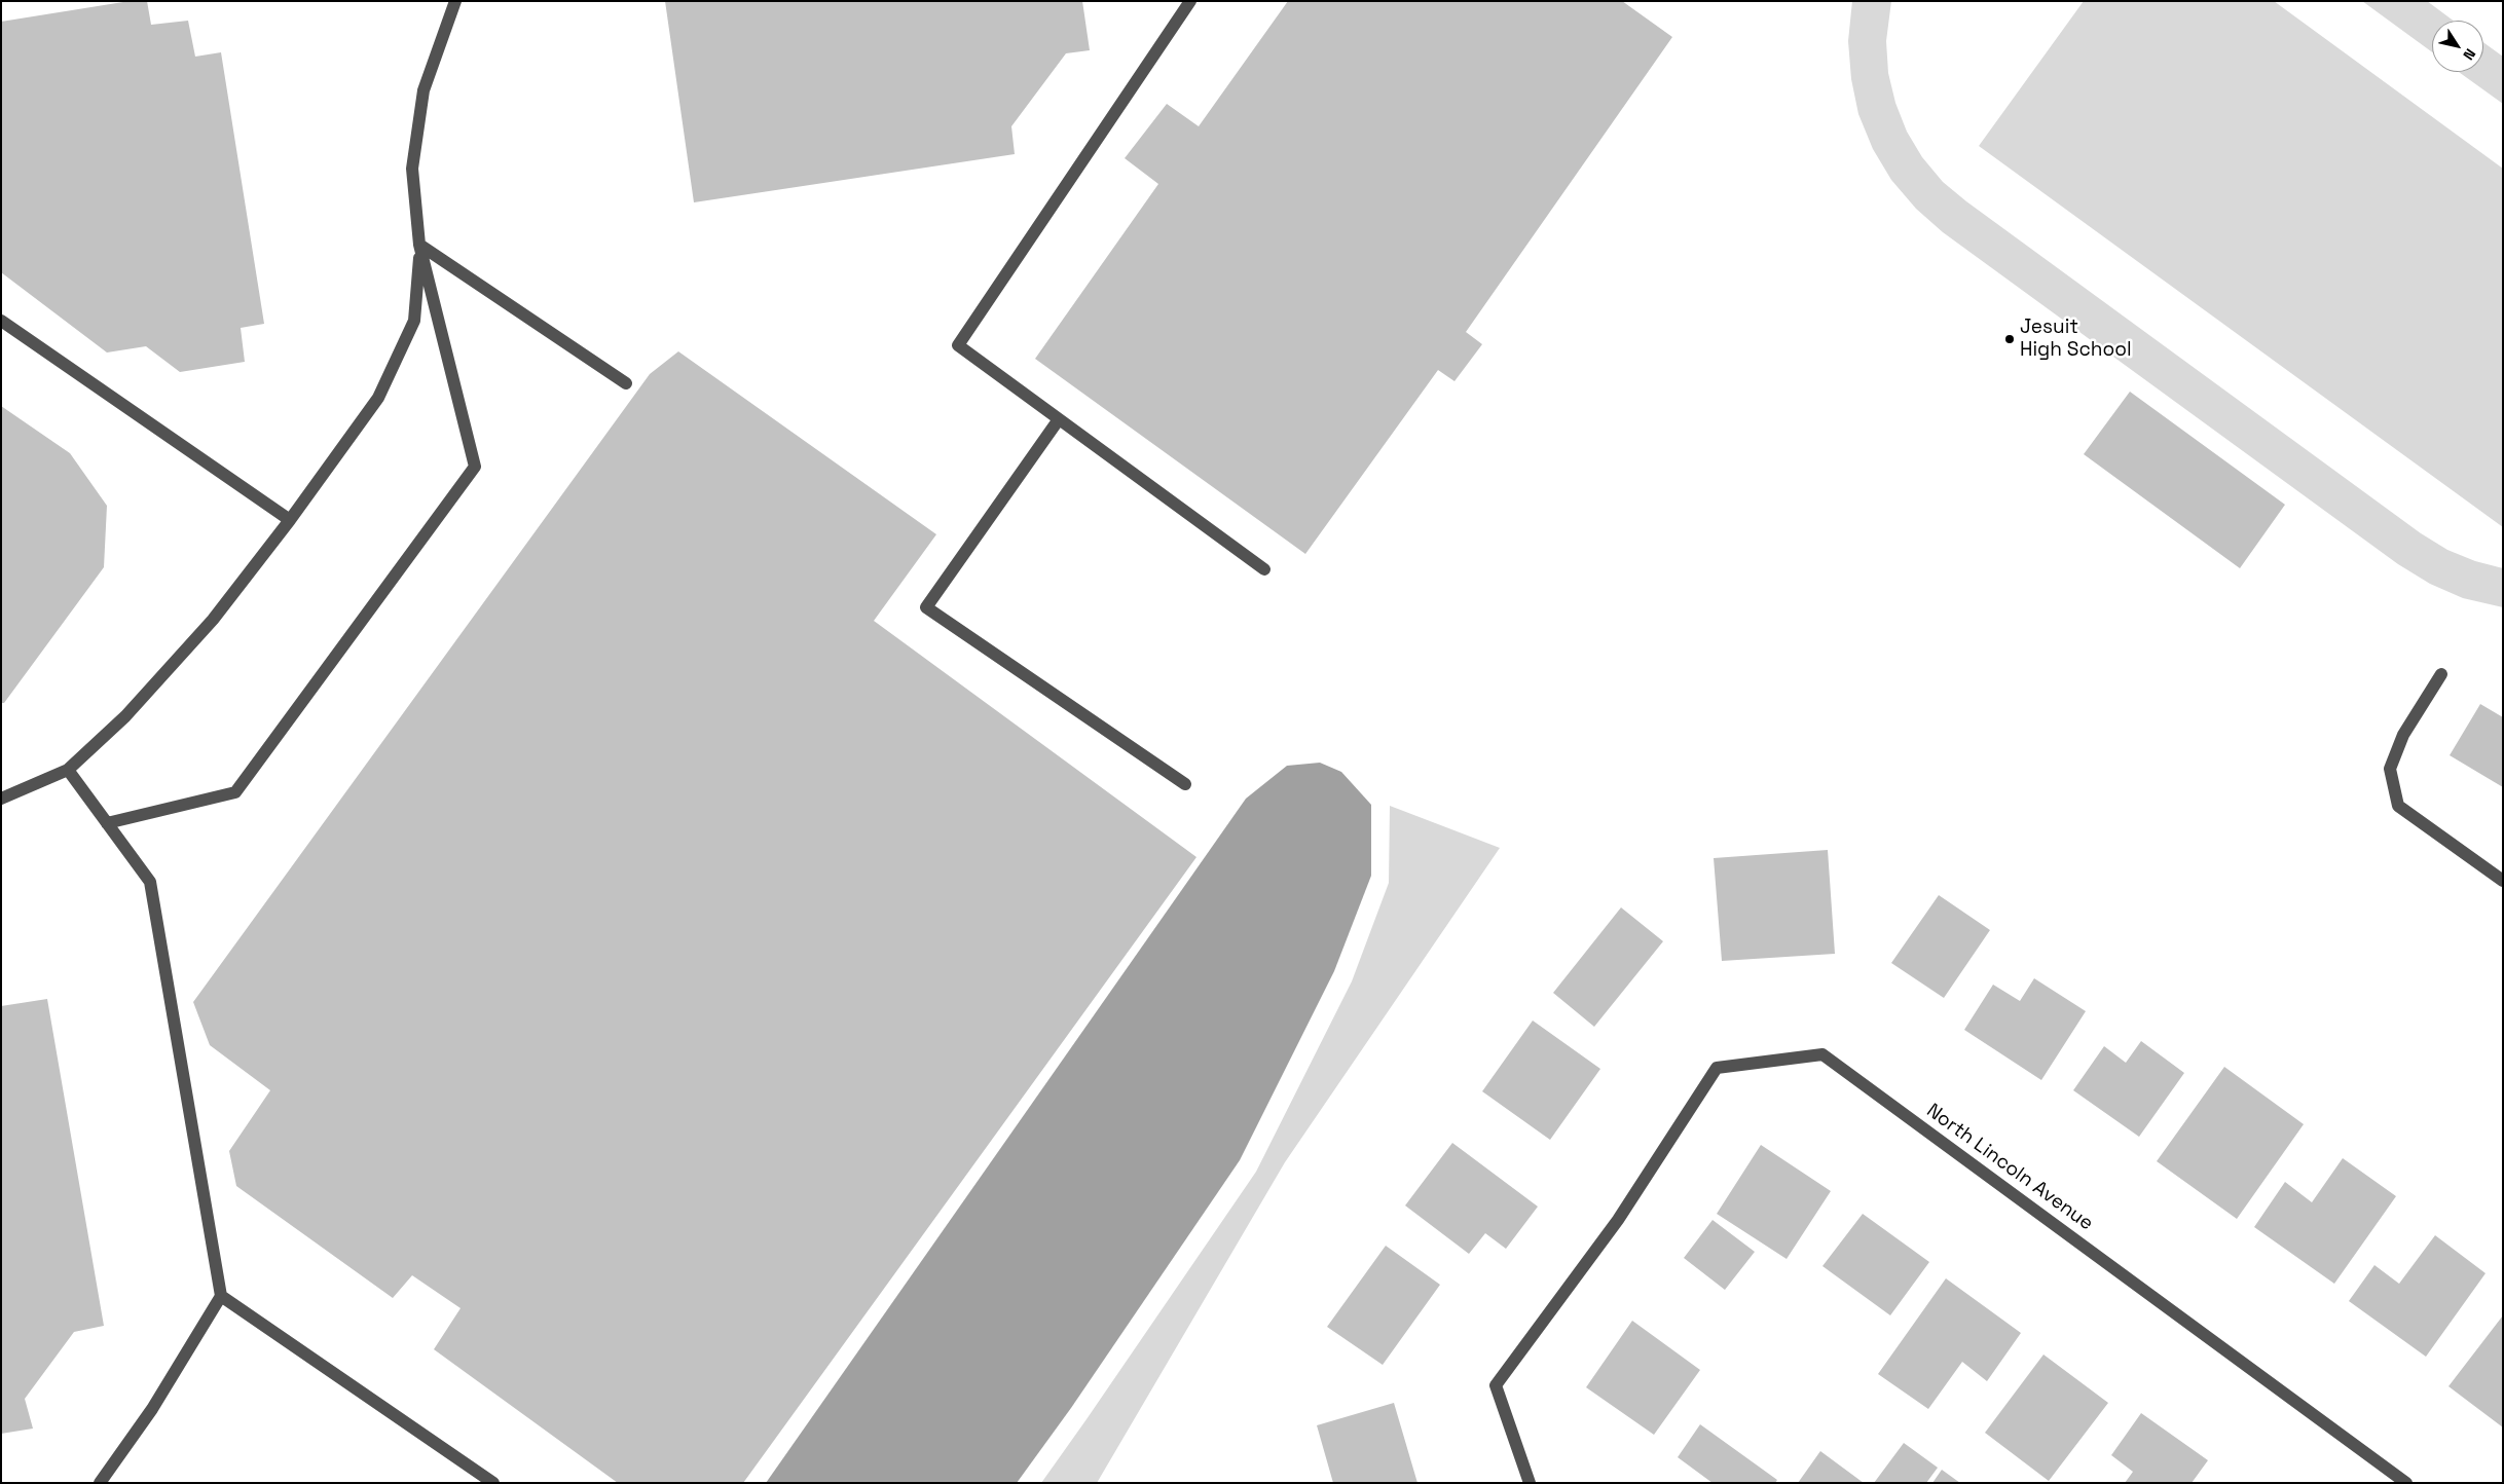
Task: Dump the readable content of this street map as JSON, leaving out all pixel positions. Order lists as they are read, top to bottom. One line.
{"streets":{"street":["North Lincoln Avenue"]},"places":["Jesuit High School"],"north":"bottom right"}
